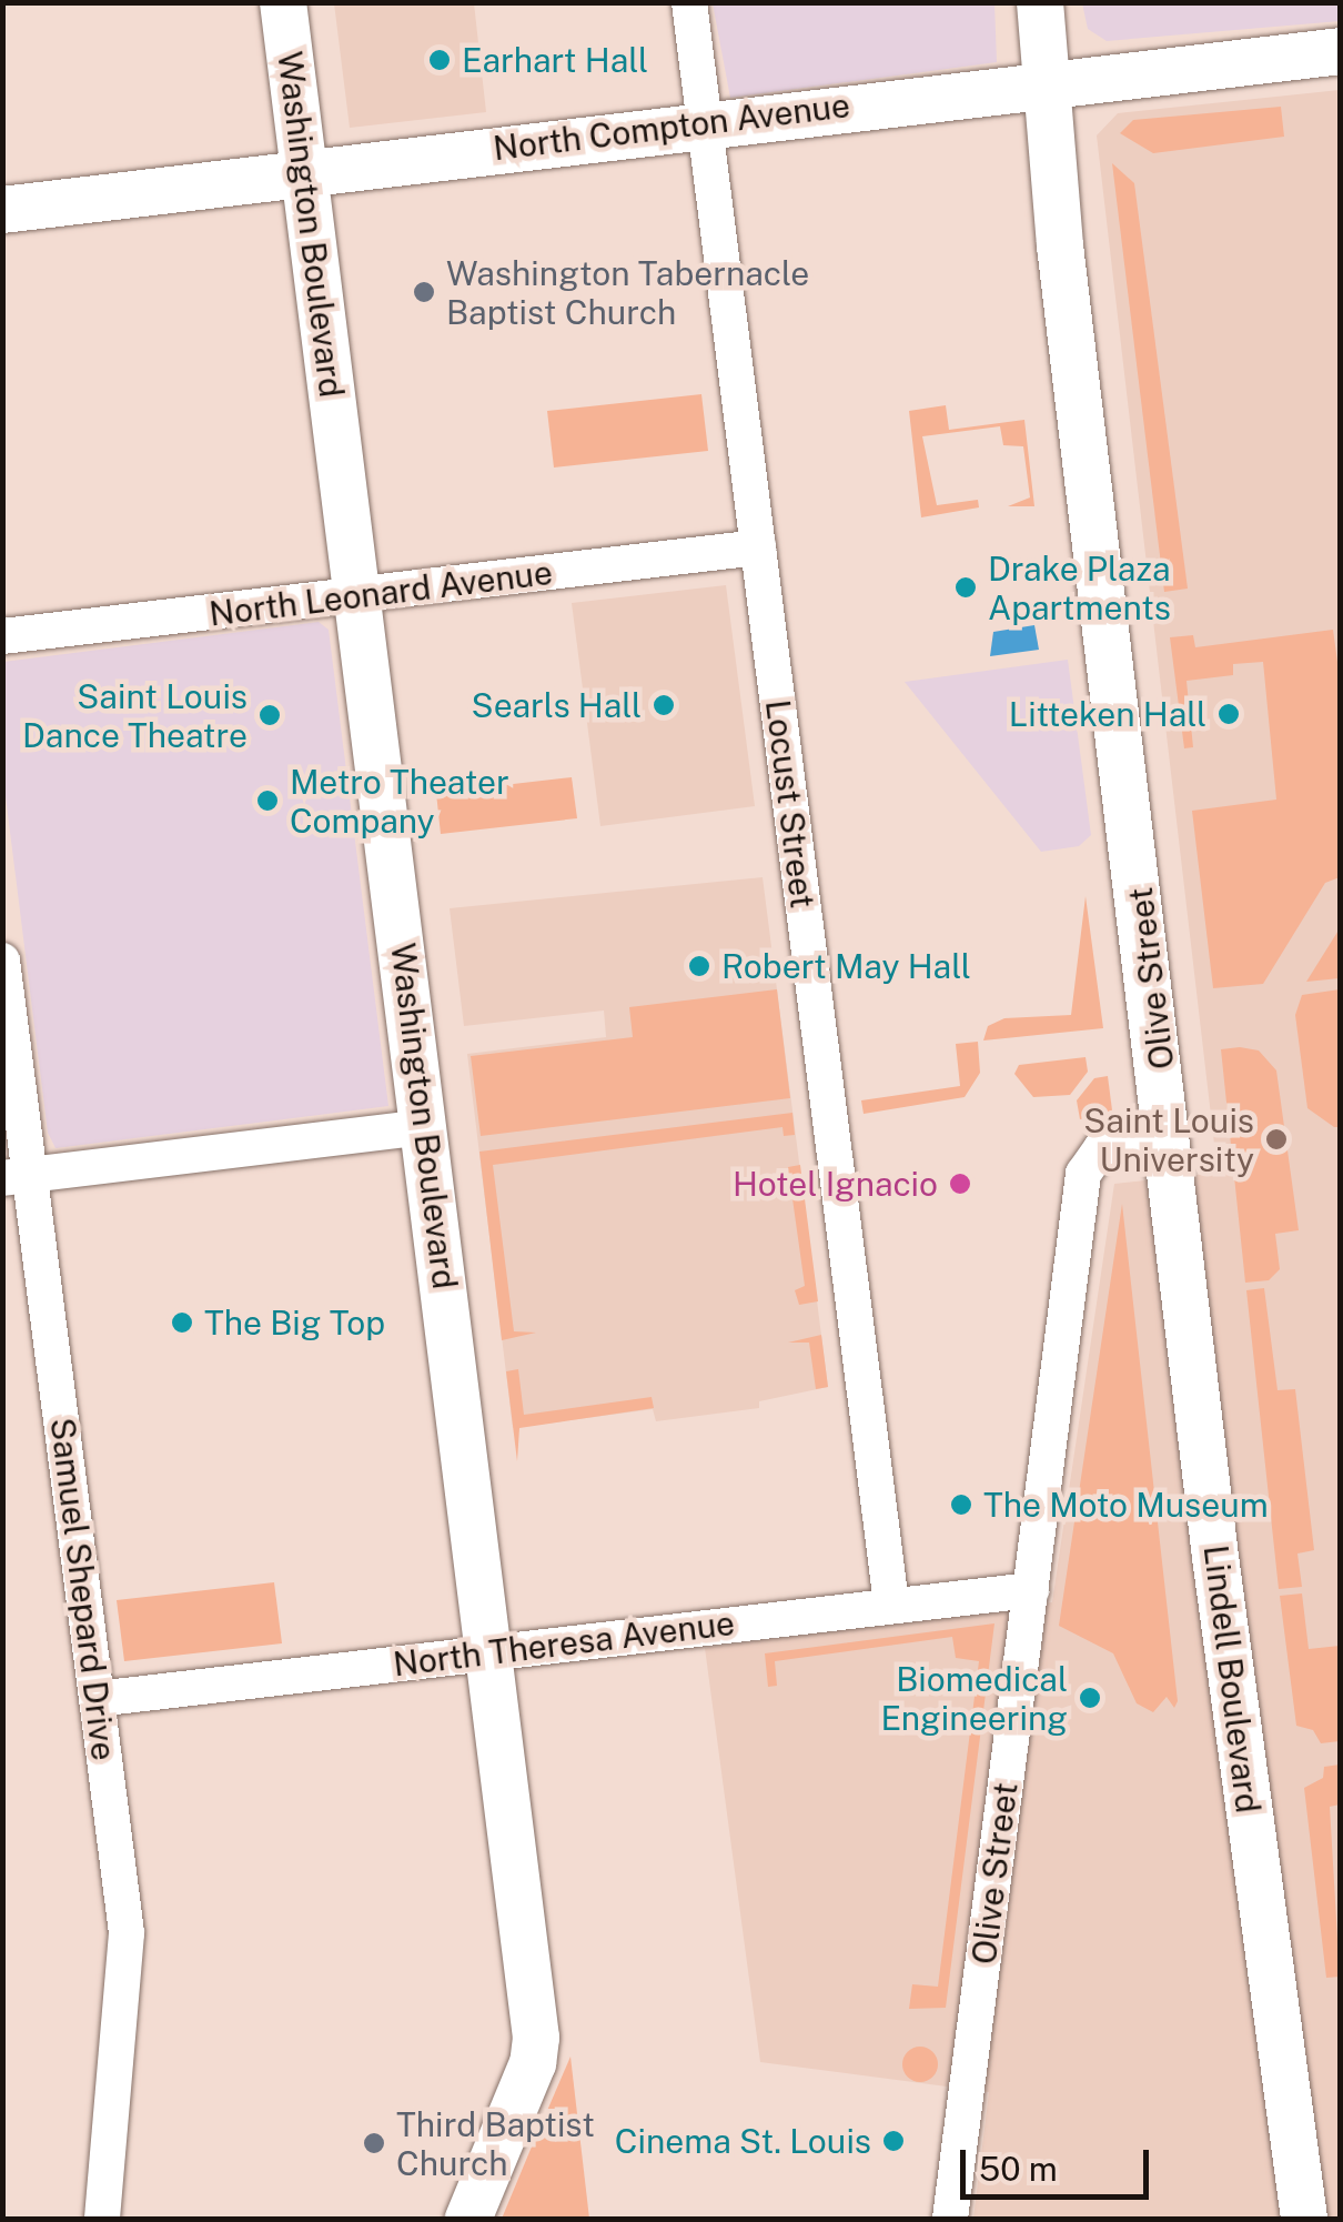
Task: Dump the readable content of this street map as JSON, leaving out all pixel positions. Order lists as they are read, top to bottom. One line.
{"streets":{"main road":["North Compton Avenue","Washington Boulevard","Olive Street","Lindell Boulevard"],"street":["North Leonard Avenue","Locust Street","Samuel Shepard Drive","North Theresa Avenue"]},"crossings":[["North Compton Avenue","Washington Boulevard"],["North Compton Avenue","Locust Street"],["North Compton Avenue","Olive Street"],["Washington Boulevard","North Leonard Avenue"],["Washington Boulevard","North Theresa Avenue"],["North Leonard Avenue","Locust Street"],["Locust Street","North Theresa Avenue"],["Olive Street","North Theresa Avenue"],["Olive Street","Lindell Boulevard"],["Samuel Shepard Drive","North Theresa Avenue"]],"places":["Earhart Hall","Washington Tabernacle Baptist Church","Drake Plaza Apartments","Searls Hall","Litteken Hall","Saint Louis Dance Theatre","Metro Theater Company","Robert May Hall","Saint Louis University","Hotel Ignacio","The Big Top","The Moto Museum","Biomedical Engineering","Cinema St. Louis","Third Baptist Church"],"scale_bar":"50 m"}
